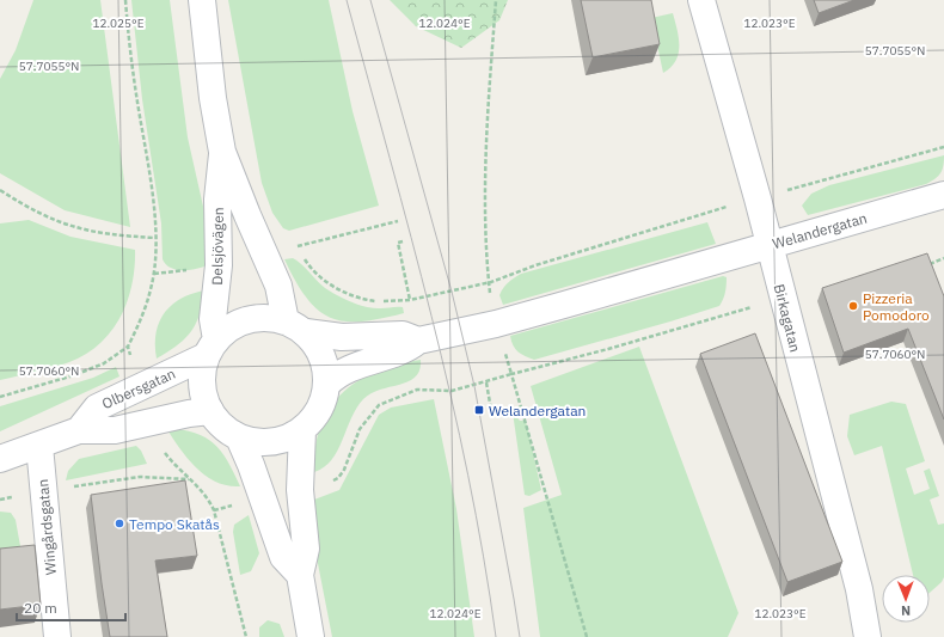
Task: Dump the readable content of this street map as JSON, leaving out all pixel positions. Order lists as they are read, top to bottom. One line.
{"streets":{"street":["Welandergatan","Delsjövägen","Birkagatan","Olbersgatan","Wingårdsgatan"]},"crossings":[["Welandergatan","Delsjövägen"],["Welandergatan","Birkagatan"],["Welandergatan","Olbersgatan"],["Delsjövägen","Olbersgatan"],["Olbersgatan","Wingårdsgatan"]],"places":{"other":["Pizzeria Pomodoro","Tempo Skatås"],"transit":["Welandergatan"]},"scale_bar":"20 m","north":"bottom","coordinates":["12.025°E","12.024°E","12.023°E","57.7055°N","57.7060°N"]}
